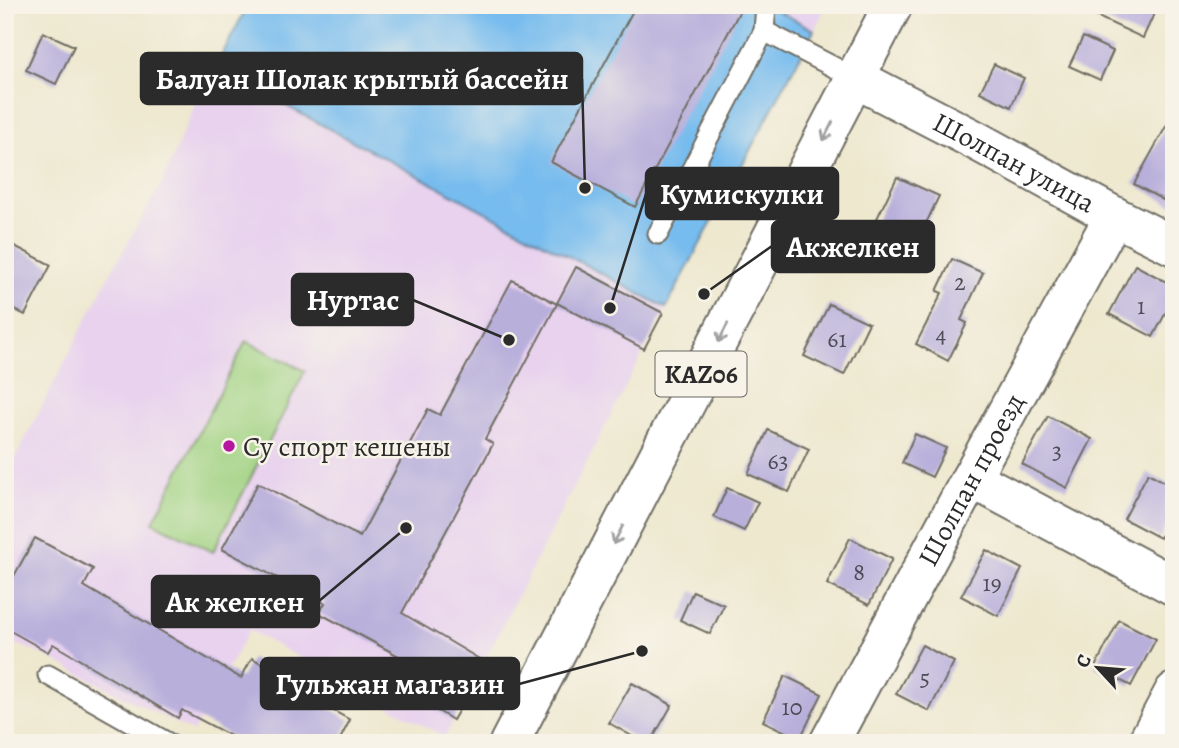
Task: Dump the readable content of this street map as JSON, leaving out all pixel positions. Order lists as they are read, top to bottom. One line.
{"streets":{"street":["Шолпан улица","KАZ06","Шолпан проезд"]},"crossings":[["Шолпан улица","KАZ06"],["Шолпан улица","Шолпан проезд"]],"places":["Балуан Шолак крытый бассейн","Акжелкен","Кумискулки","Нуртас","Су спорт кешены","Ак желкен","Гульжан магазин"],"house_numbers":["2","1","4","61","3","63","8","19","5","10"],"north":"top left"}
